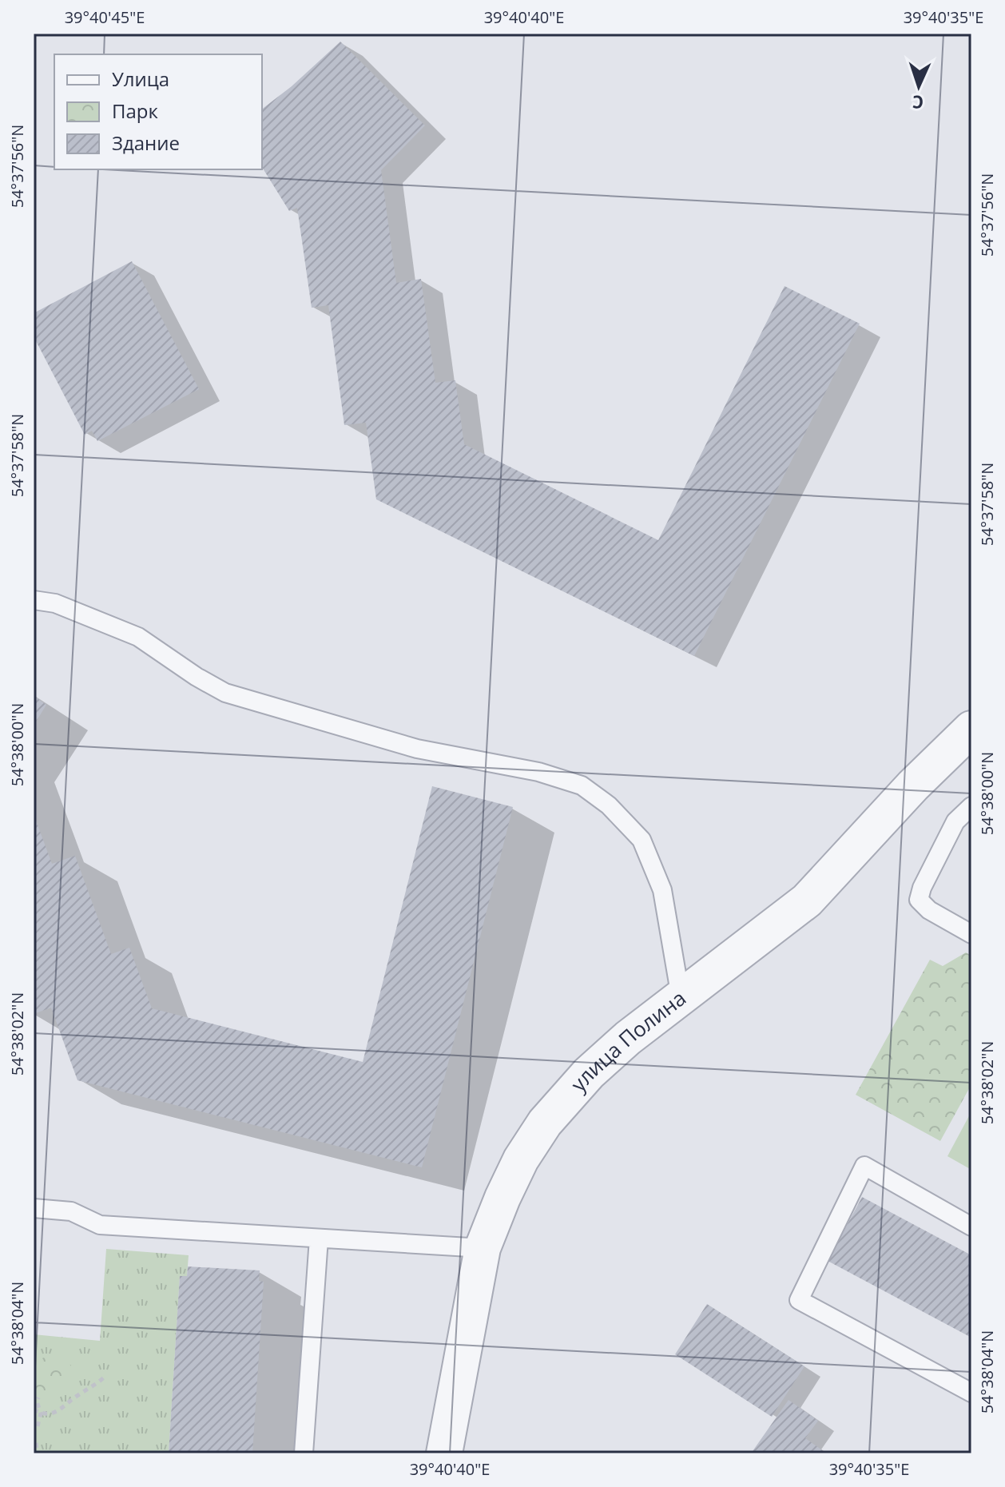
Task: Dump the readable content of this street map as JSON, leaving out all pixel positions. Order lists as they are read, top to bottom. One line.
{"streets":{"street":["улица Полина"]},"legend":["Улица","Парк","Здание"],"north":"bottom","coordinates":["39°40'45\"E","39°40'40\"E","39°40'35\"E","54°37'56\"N","54°37'58\"N","54°38'00\"N","54°38'02\"N","54°38'04\"N"]}
